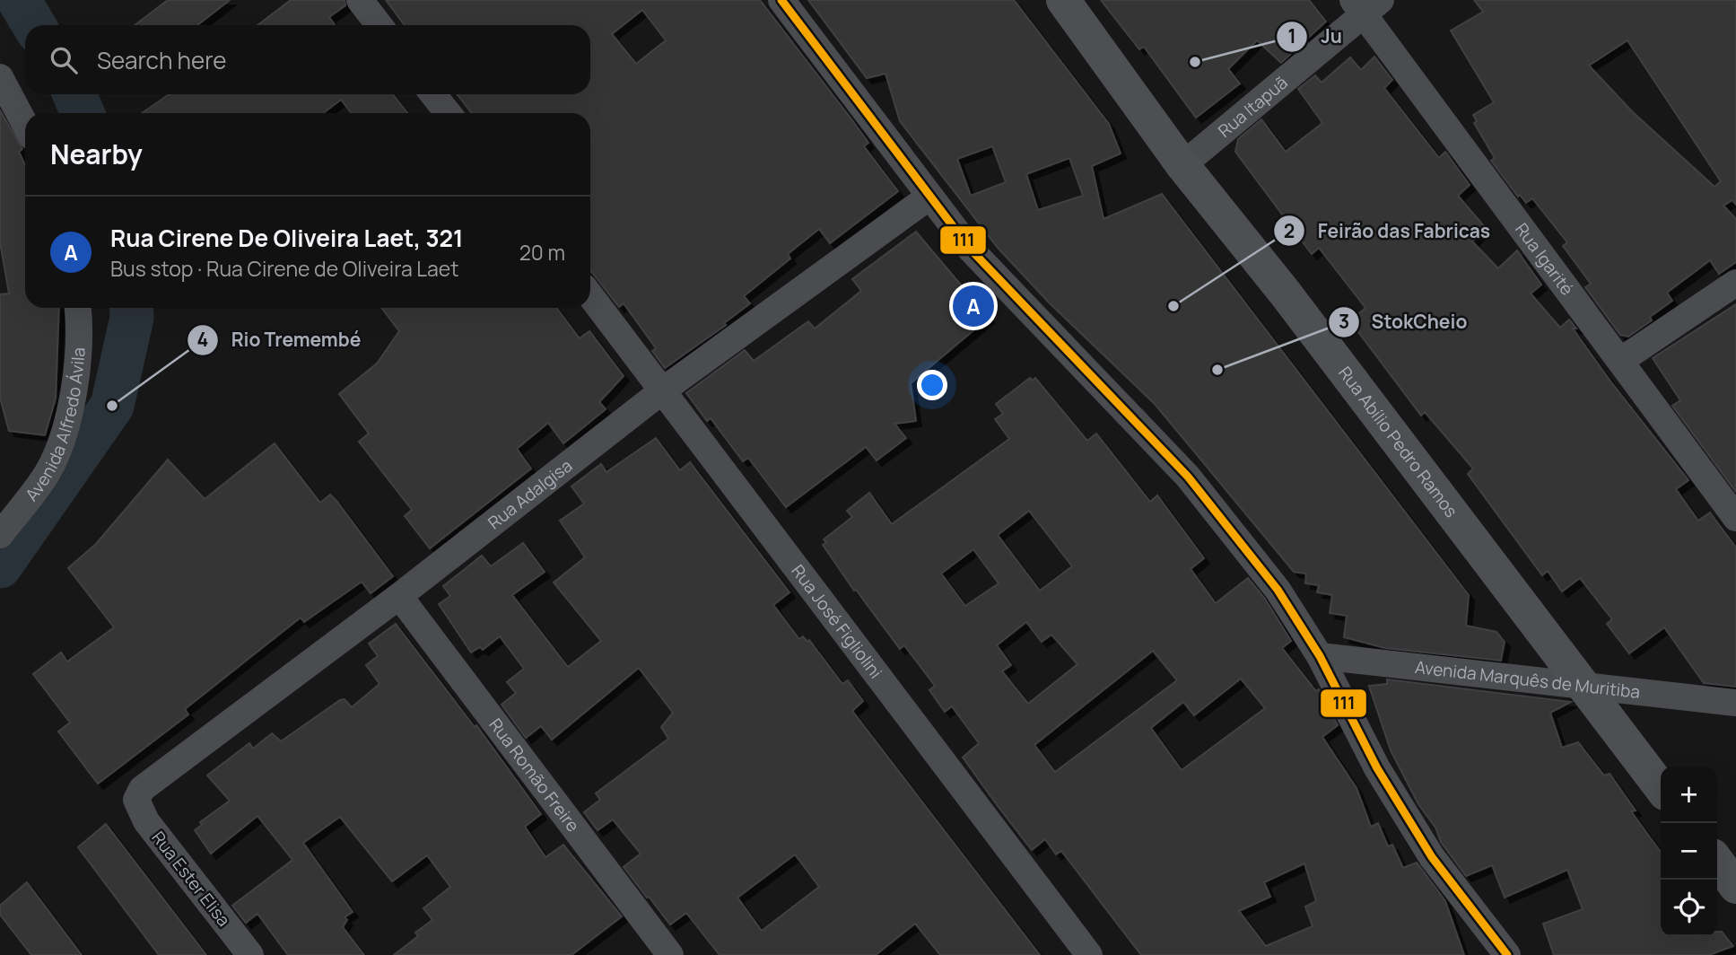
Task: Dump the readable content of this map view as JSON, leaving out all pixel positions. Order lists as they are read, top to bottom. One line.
{"streets":{"main road":["Rua Abílio Pedro Ramos"],"street":["Rua Itapuã","Rua Igarité","Avenida Alfredo Ávila","Rua Adalgisa","Rua José Figliolini","Avenida Marquês de Muritiba","Rua Romão Freire","Rua Ester Elisa"]},"crossings":[["Rua Itapuã","Rua Igarité"],["Rua Itapuã","Rua Abílio Pedro Ramos"],["Rua Abílio Pedro Ramos","Avenida Marquês de Muritiba"],["Rua Adalgisa","Rua José Figliolini"],["Rua Adalgisa","Rua Romão Freire"],["Rua Adalgisa","Rua Ester Elisa"]],"places":["Ju","Feirão das Fabricas","StokCheio","Rio Tremembé"],"lines":["transit line 111"],"page":{"search":"Search here","heading":"Nearby","list":[{"mark":"A","name":"Rua Cirene De Oliveira Laet, 321","note":"Bus stop · Rua Cirene de Oliveira Laet","value":"20 m"}],"pins":"A","map_buttons":["+","−"]}}
